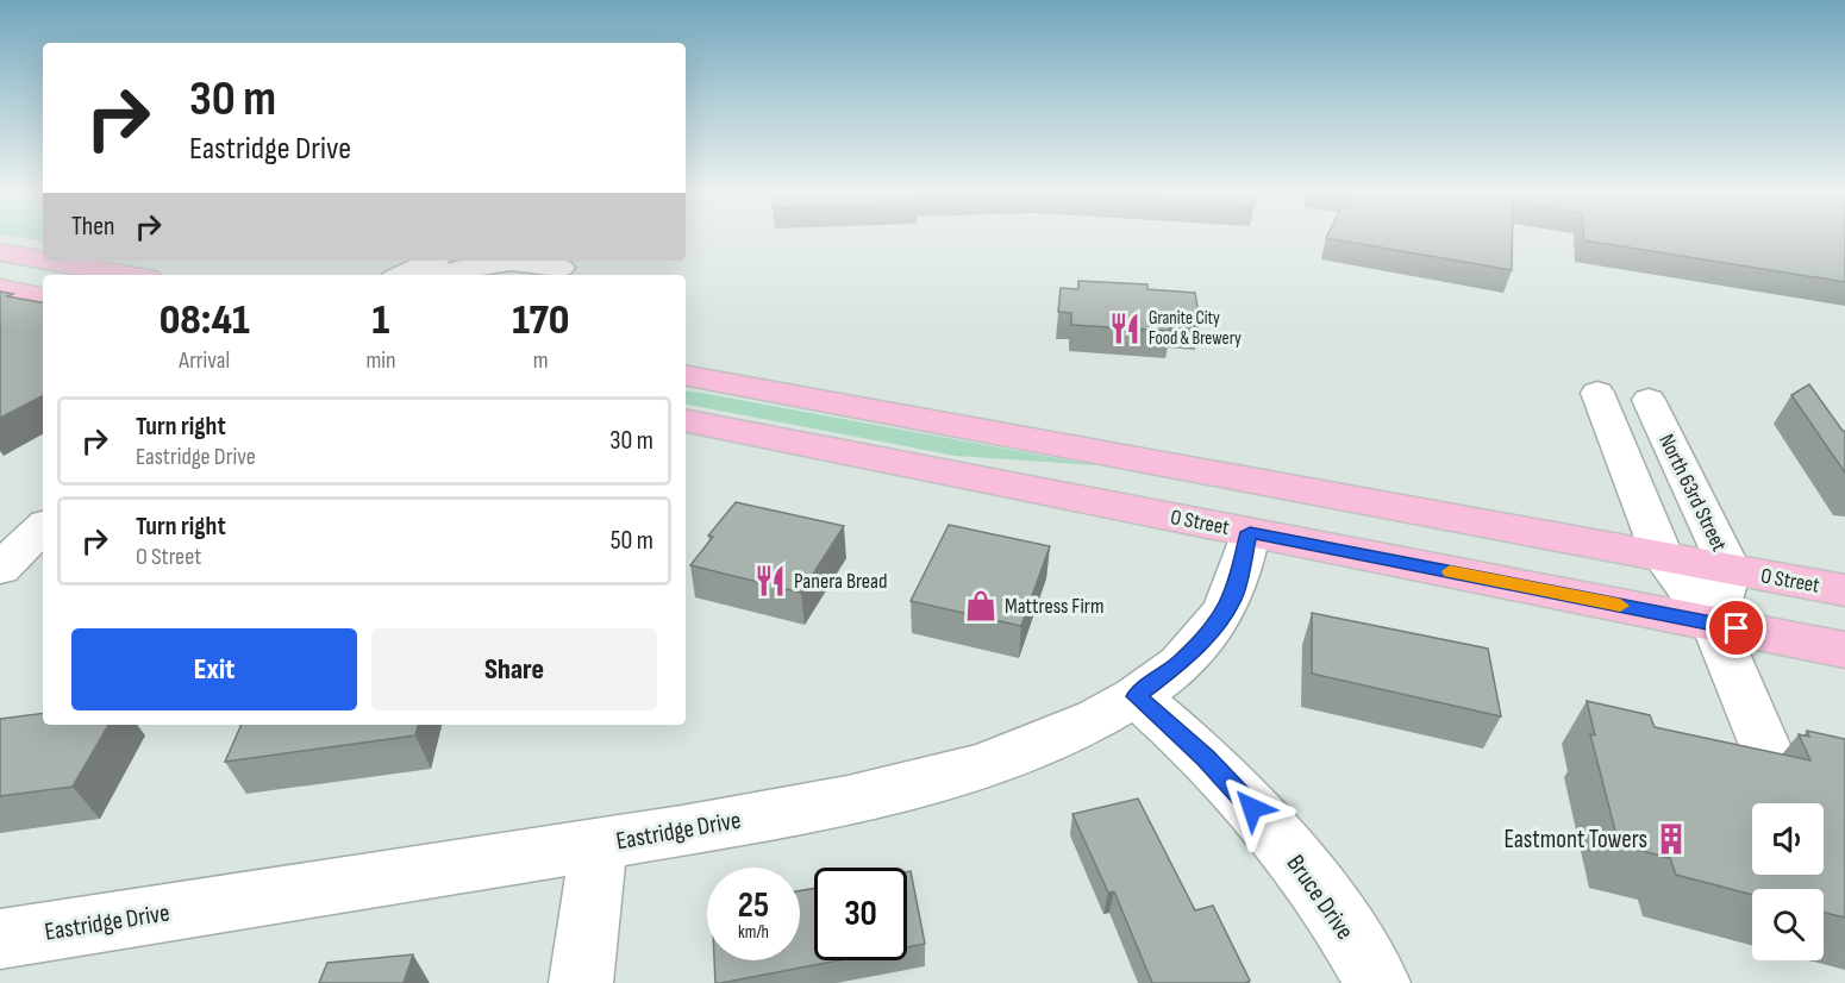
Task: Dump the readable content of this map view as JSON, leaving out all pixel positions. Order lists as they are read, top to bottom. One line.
{"streets":{"main road":["O Street"],"street":["North 63rd Street","Eastridge Drive","Bruce Drive"]},"crossings":[["North 63rd Street","O Street"],["O Street","Eastridge Drive"],["Eastridge Drive","Bruce Drive"]],"places":{"restaurant":["Granite City Food & Brewery","Panera Bread"],"shop":["Mattress Firm"],"building":["Eastmont Towers"]},"page":{"turn":["30 m","Eastridge Drive"],"then":"Then","eta":["08:41","Arrival","1","min","170","m"],"list":[{"name":"Turn right","note":"Eastridge Drive","value":"30 m"},{"name":"Turn right","note":"O Street","value":"50 m"}],"buttons":["Exit","Share"],"speed":"25 km/h","limit":"30"}}
